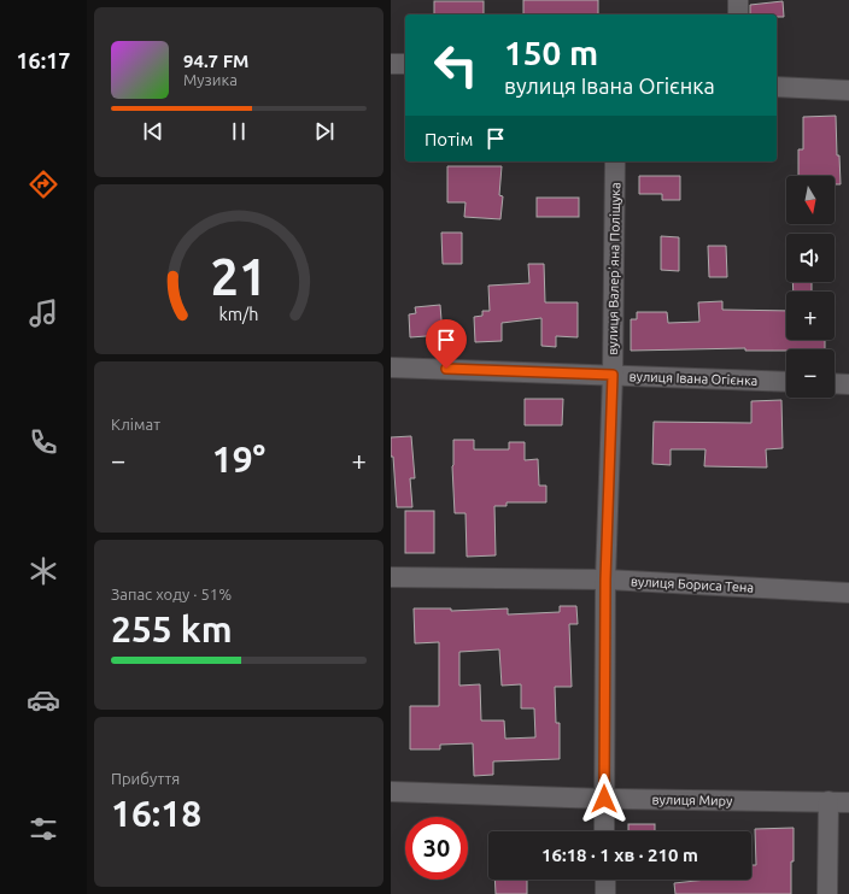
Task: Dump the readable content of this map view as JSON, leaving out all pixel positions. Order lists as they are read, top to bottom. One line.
{"streets":{"street":["вулиця Валерʼяна Поліщука","вулиця Івана Огієнка","вулиця Бориса Тена","вулиця Миру"]},"crossings":[["вулиця Валерʼяна Поліщука","вулиця Івана Огієнка"],["вулиця Валерʼяна Поліщука","вулиця Бориса Тена"],["вулиця Валерʼяна Поліщука","вулиця Миру"]],"north":"bottom","page":{"tabs":"16:17","turn":["150 m","вулиця Івана Огієнка"],"song":["94.7 FM","Музика"],"then":"Потім","map_buttons":["+","−"],"tile":["Клімат",["Запас ходу · 51%","255 km"],["Прибуття","16:18"]],"heat":["−","19°","+"],"limit":"30","trip":"16:18 · 1 хв · 210 m","gauge":["21","km/h"]}}
